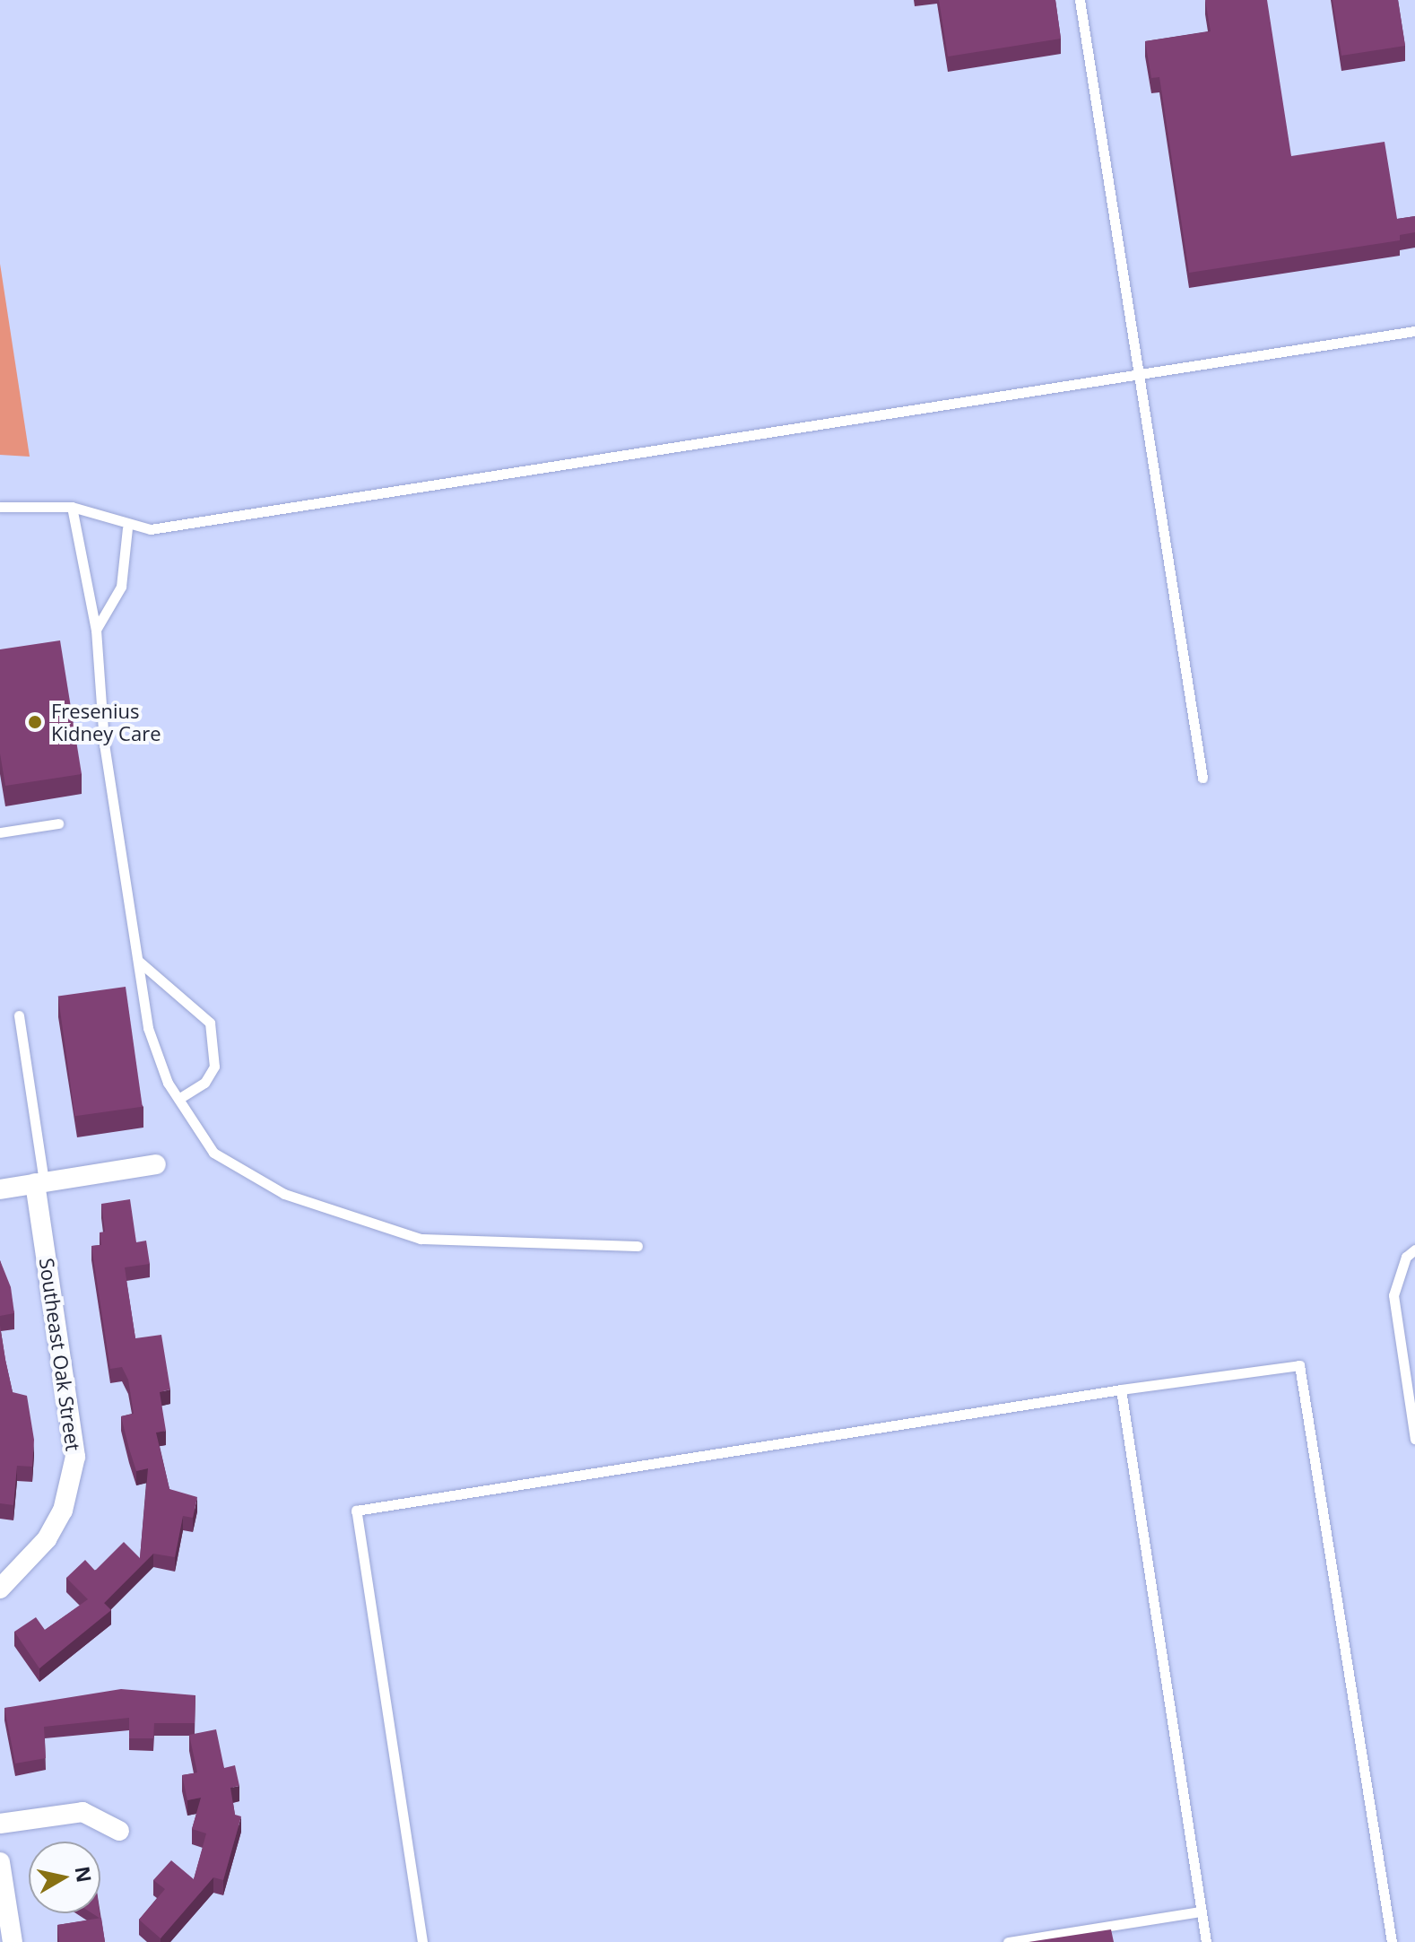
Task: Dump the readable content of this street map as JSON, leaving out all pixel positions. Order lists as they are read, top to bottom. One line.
{"streets":{"street":["Southeast Oak Street"]},"places":["Fresenius Kidney Care"],"north":"right"}
